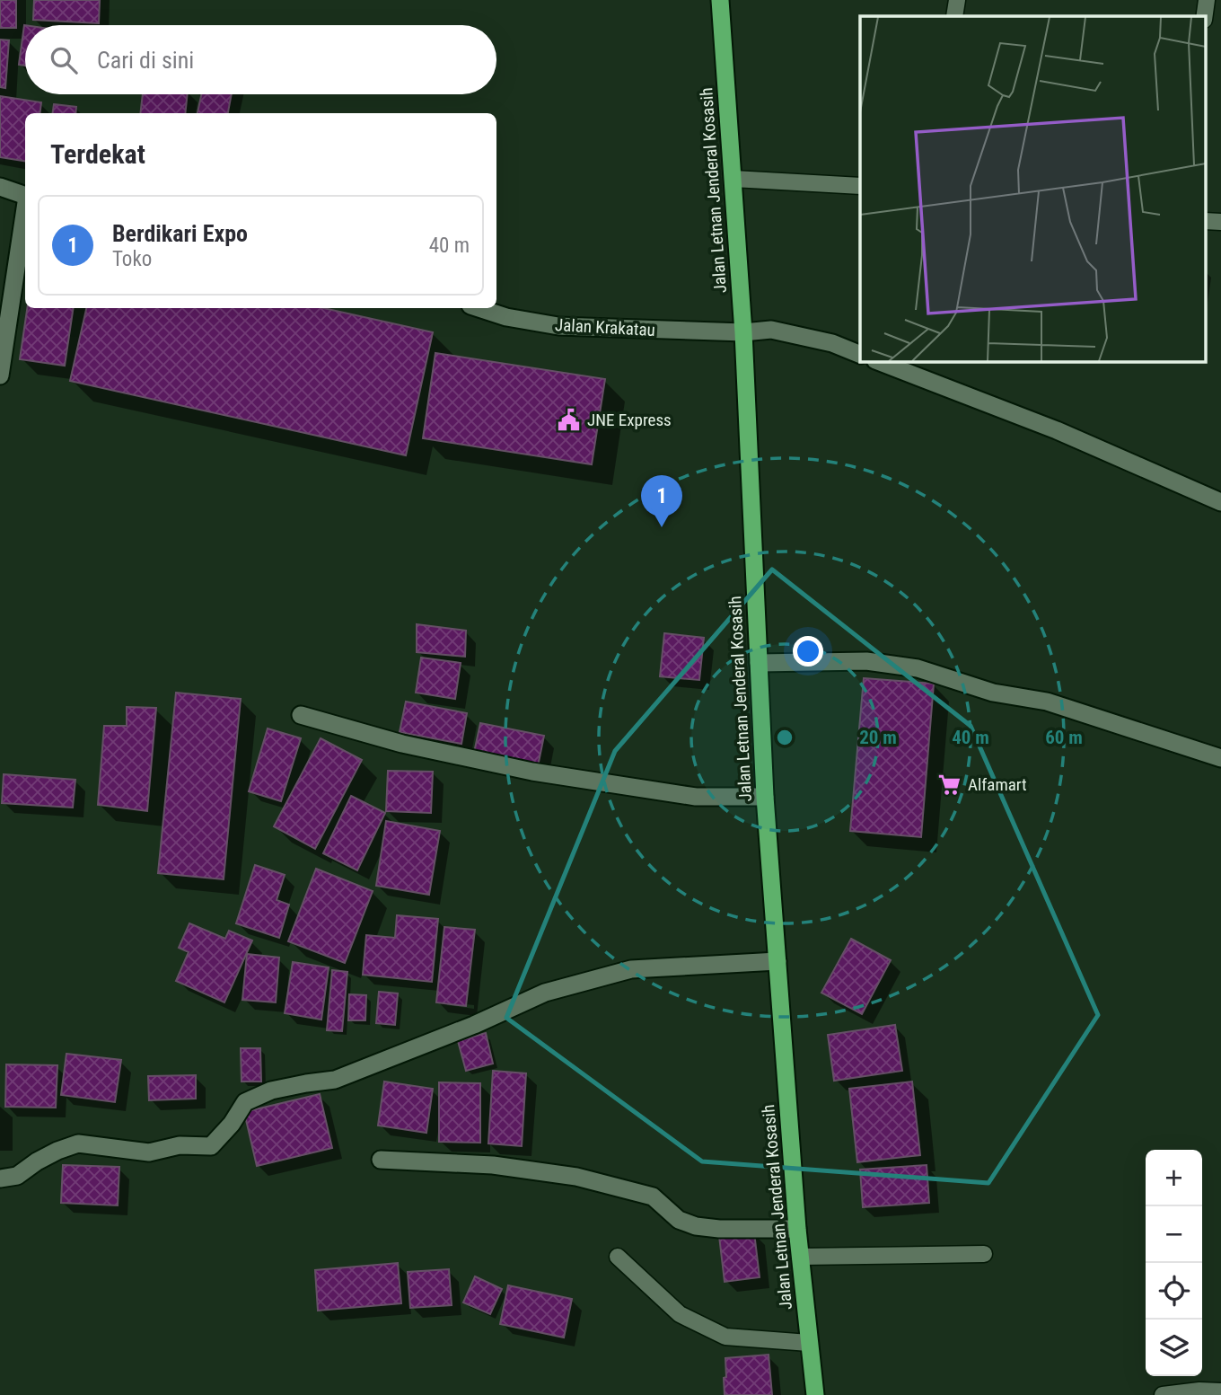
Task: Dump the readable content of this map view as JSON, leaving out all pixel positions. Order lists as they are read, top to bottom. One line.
{"streets":{"highway":["Jalan Letnan Jenderal Kosasih"],"street":["Jalan Krakatau"]},"crossings":[["Jalan Letnan Jenderal Kosasih","Jalan Krakatau"]],"places":{"public building":["JNE Express"],"supermarket":["Alfamart"]},"page":{"search":"Cari di sini","heading":"Terdekat","list":[{"mark":"1","name":"Berdikari Expo","note":"Toko","value":"40 m"}],"pins":"1","map_buttons":["+","−"]},"rings":["20 m","40 m","60 m"]}
